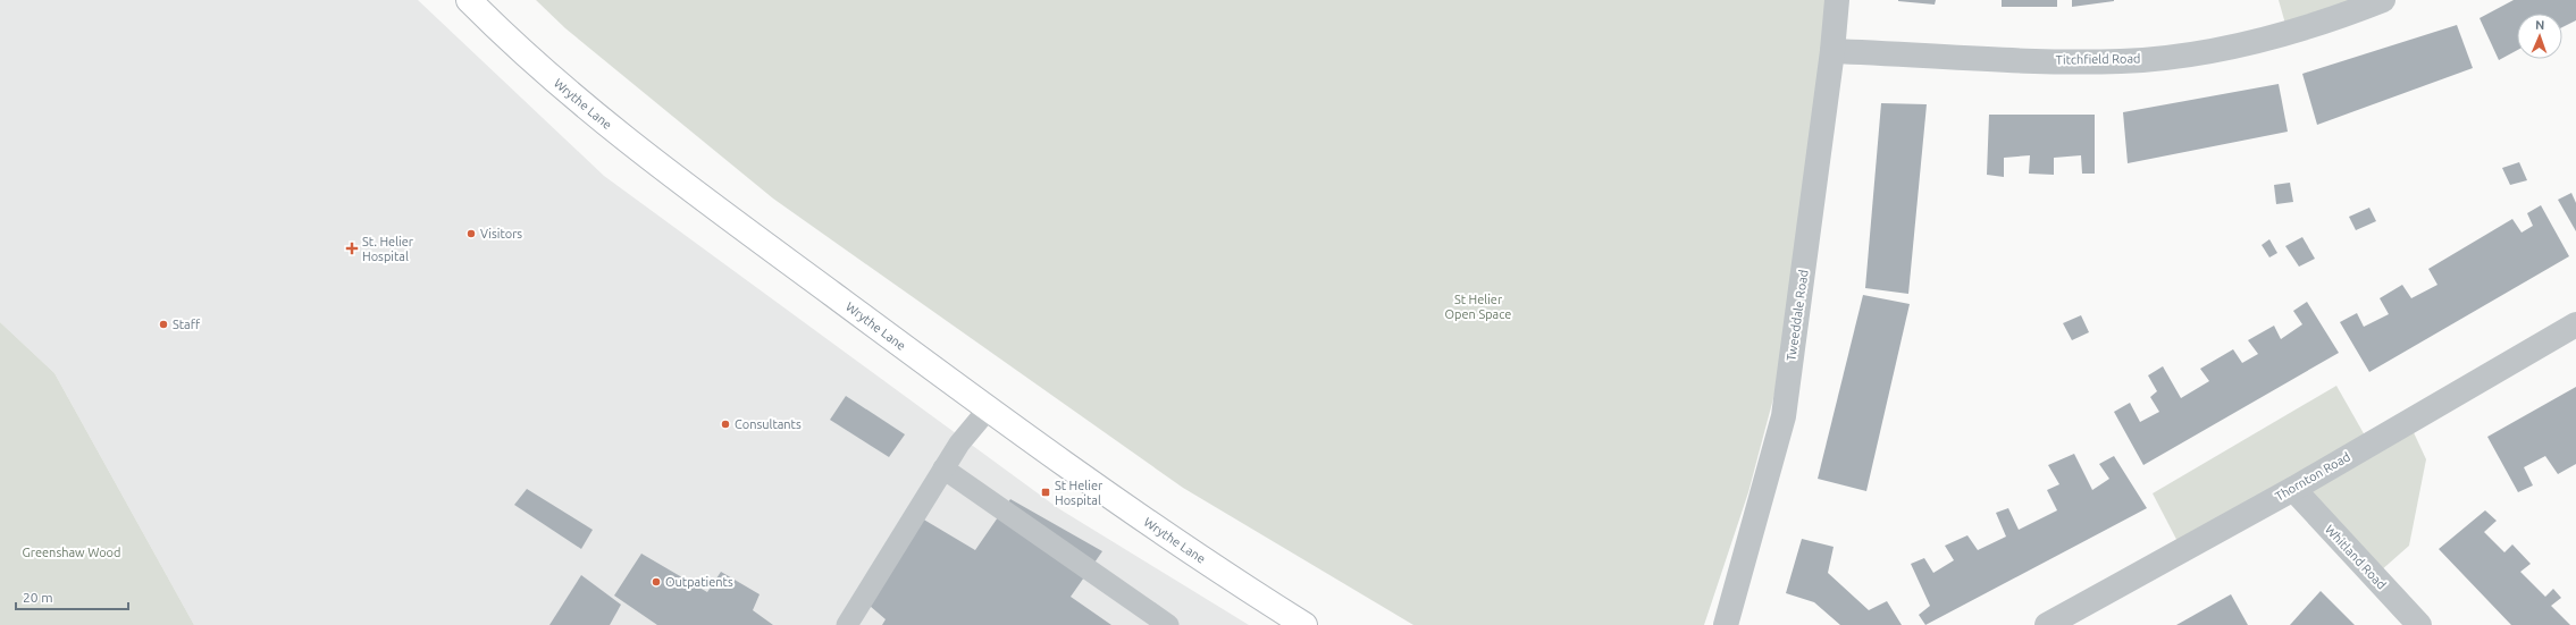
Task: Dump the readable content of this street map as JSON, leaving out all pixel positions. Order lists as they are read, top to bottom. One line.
{"streets":{"main road":["Wrythe Lane"],"street":["Titchfield Road","Tweeddale Road","Thornton Road","Whitland Road"]},"crossings":[["Titchfield Road","Tweeddale Road"],["Thornton Road","Whitland Road"]],"parks":["St Helier Open Space","Greenshaw Wood"],"places":{"other":["Visitors","Staff","Consultants","Outpatients"],"health":["St. Helier Hospital"],"transit":["St Helier Hospital"]},"scale_bar":"20 m","north":"top"}
